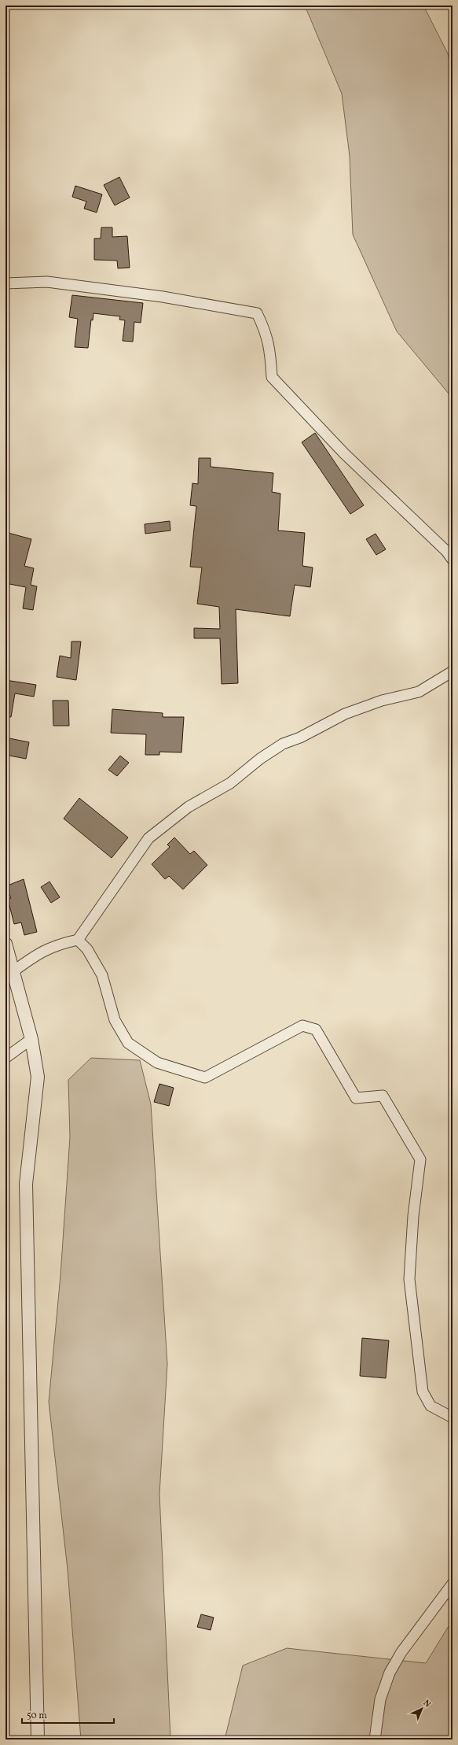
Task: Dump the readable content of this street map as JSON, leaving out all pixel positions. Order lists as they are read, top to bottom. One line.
{"scale_bar":"50 m","north":"top right"}
